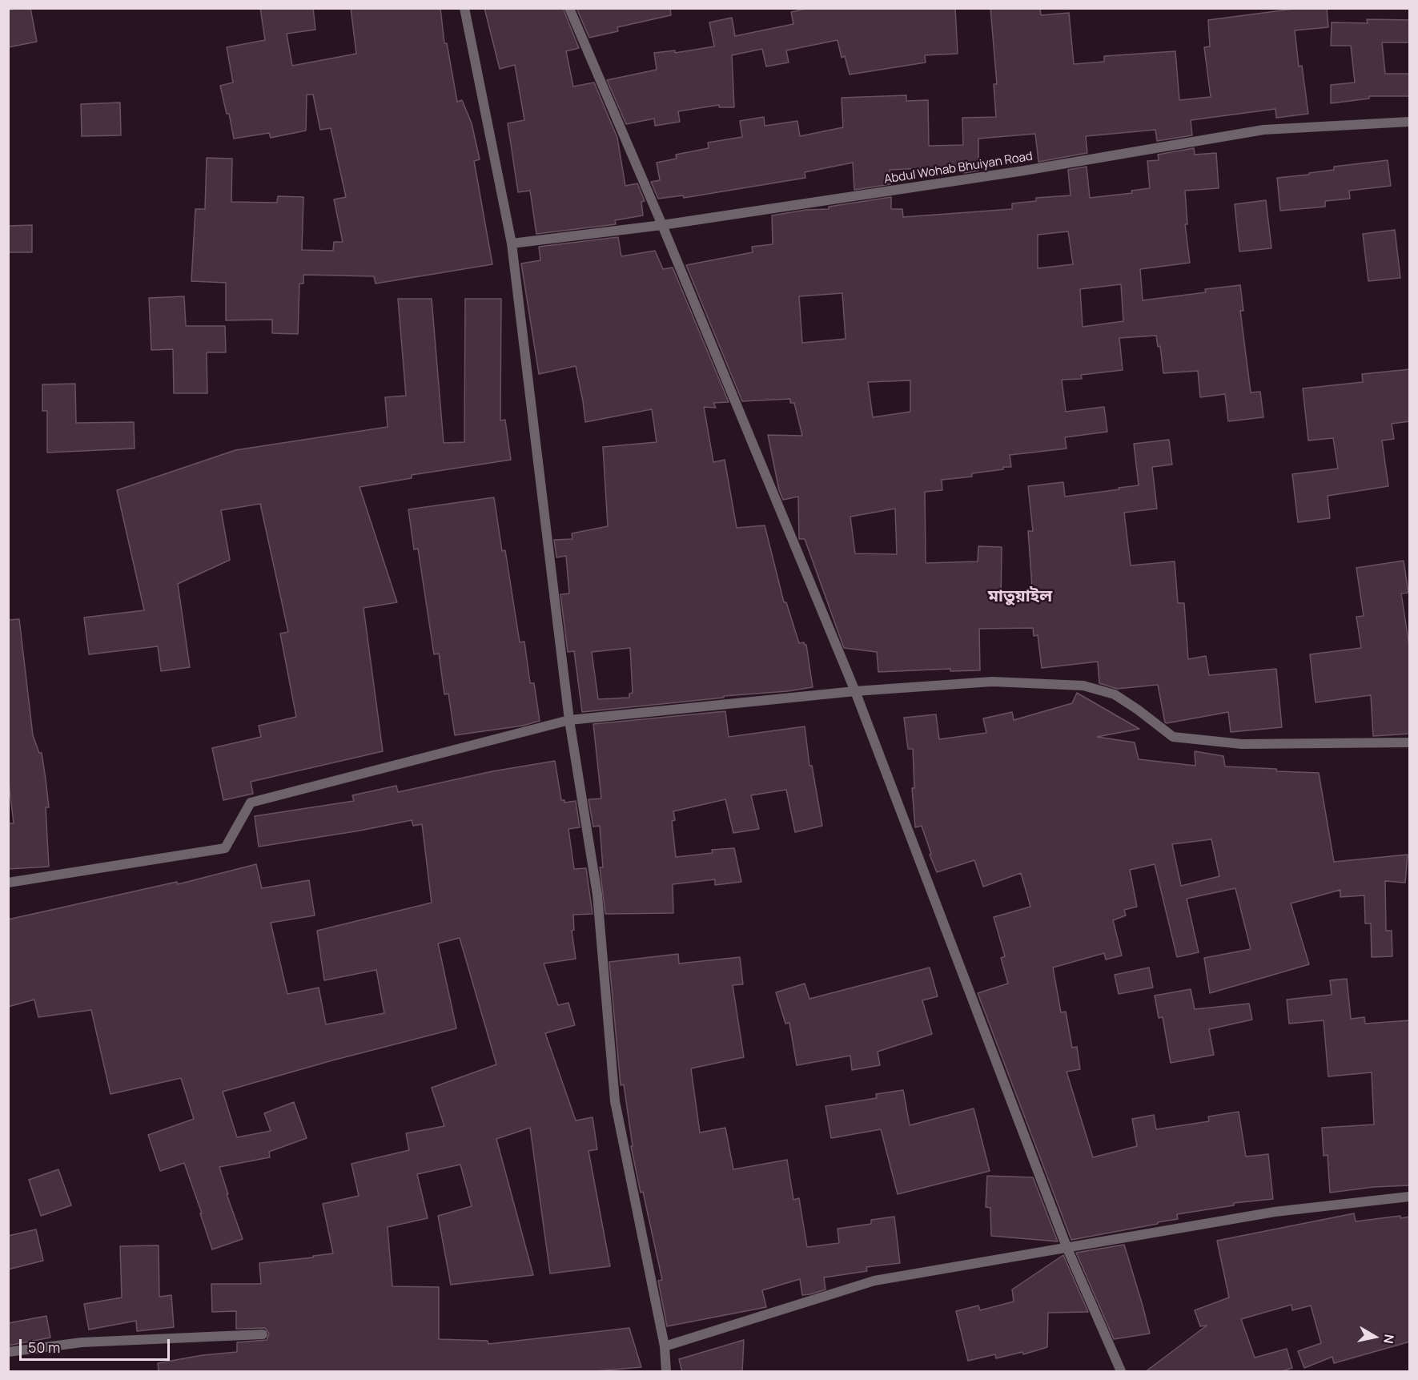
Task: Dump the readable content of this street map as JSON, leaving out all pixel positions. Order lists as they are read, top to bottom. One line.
{"streets":{"street":["Abdul Wohab Bhuiyan Road"]},"districts":["মাতুয়াইল"],"scale_bar":"50 m","north":"right"}
